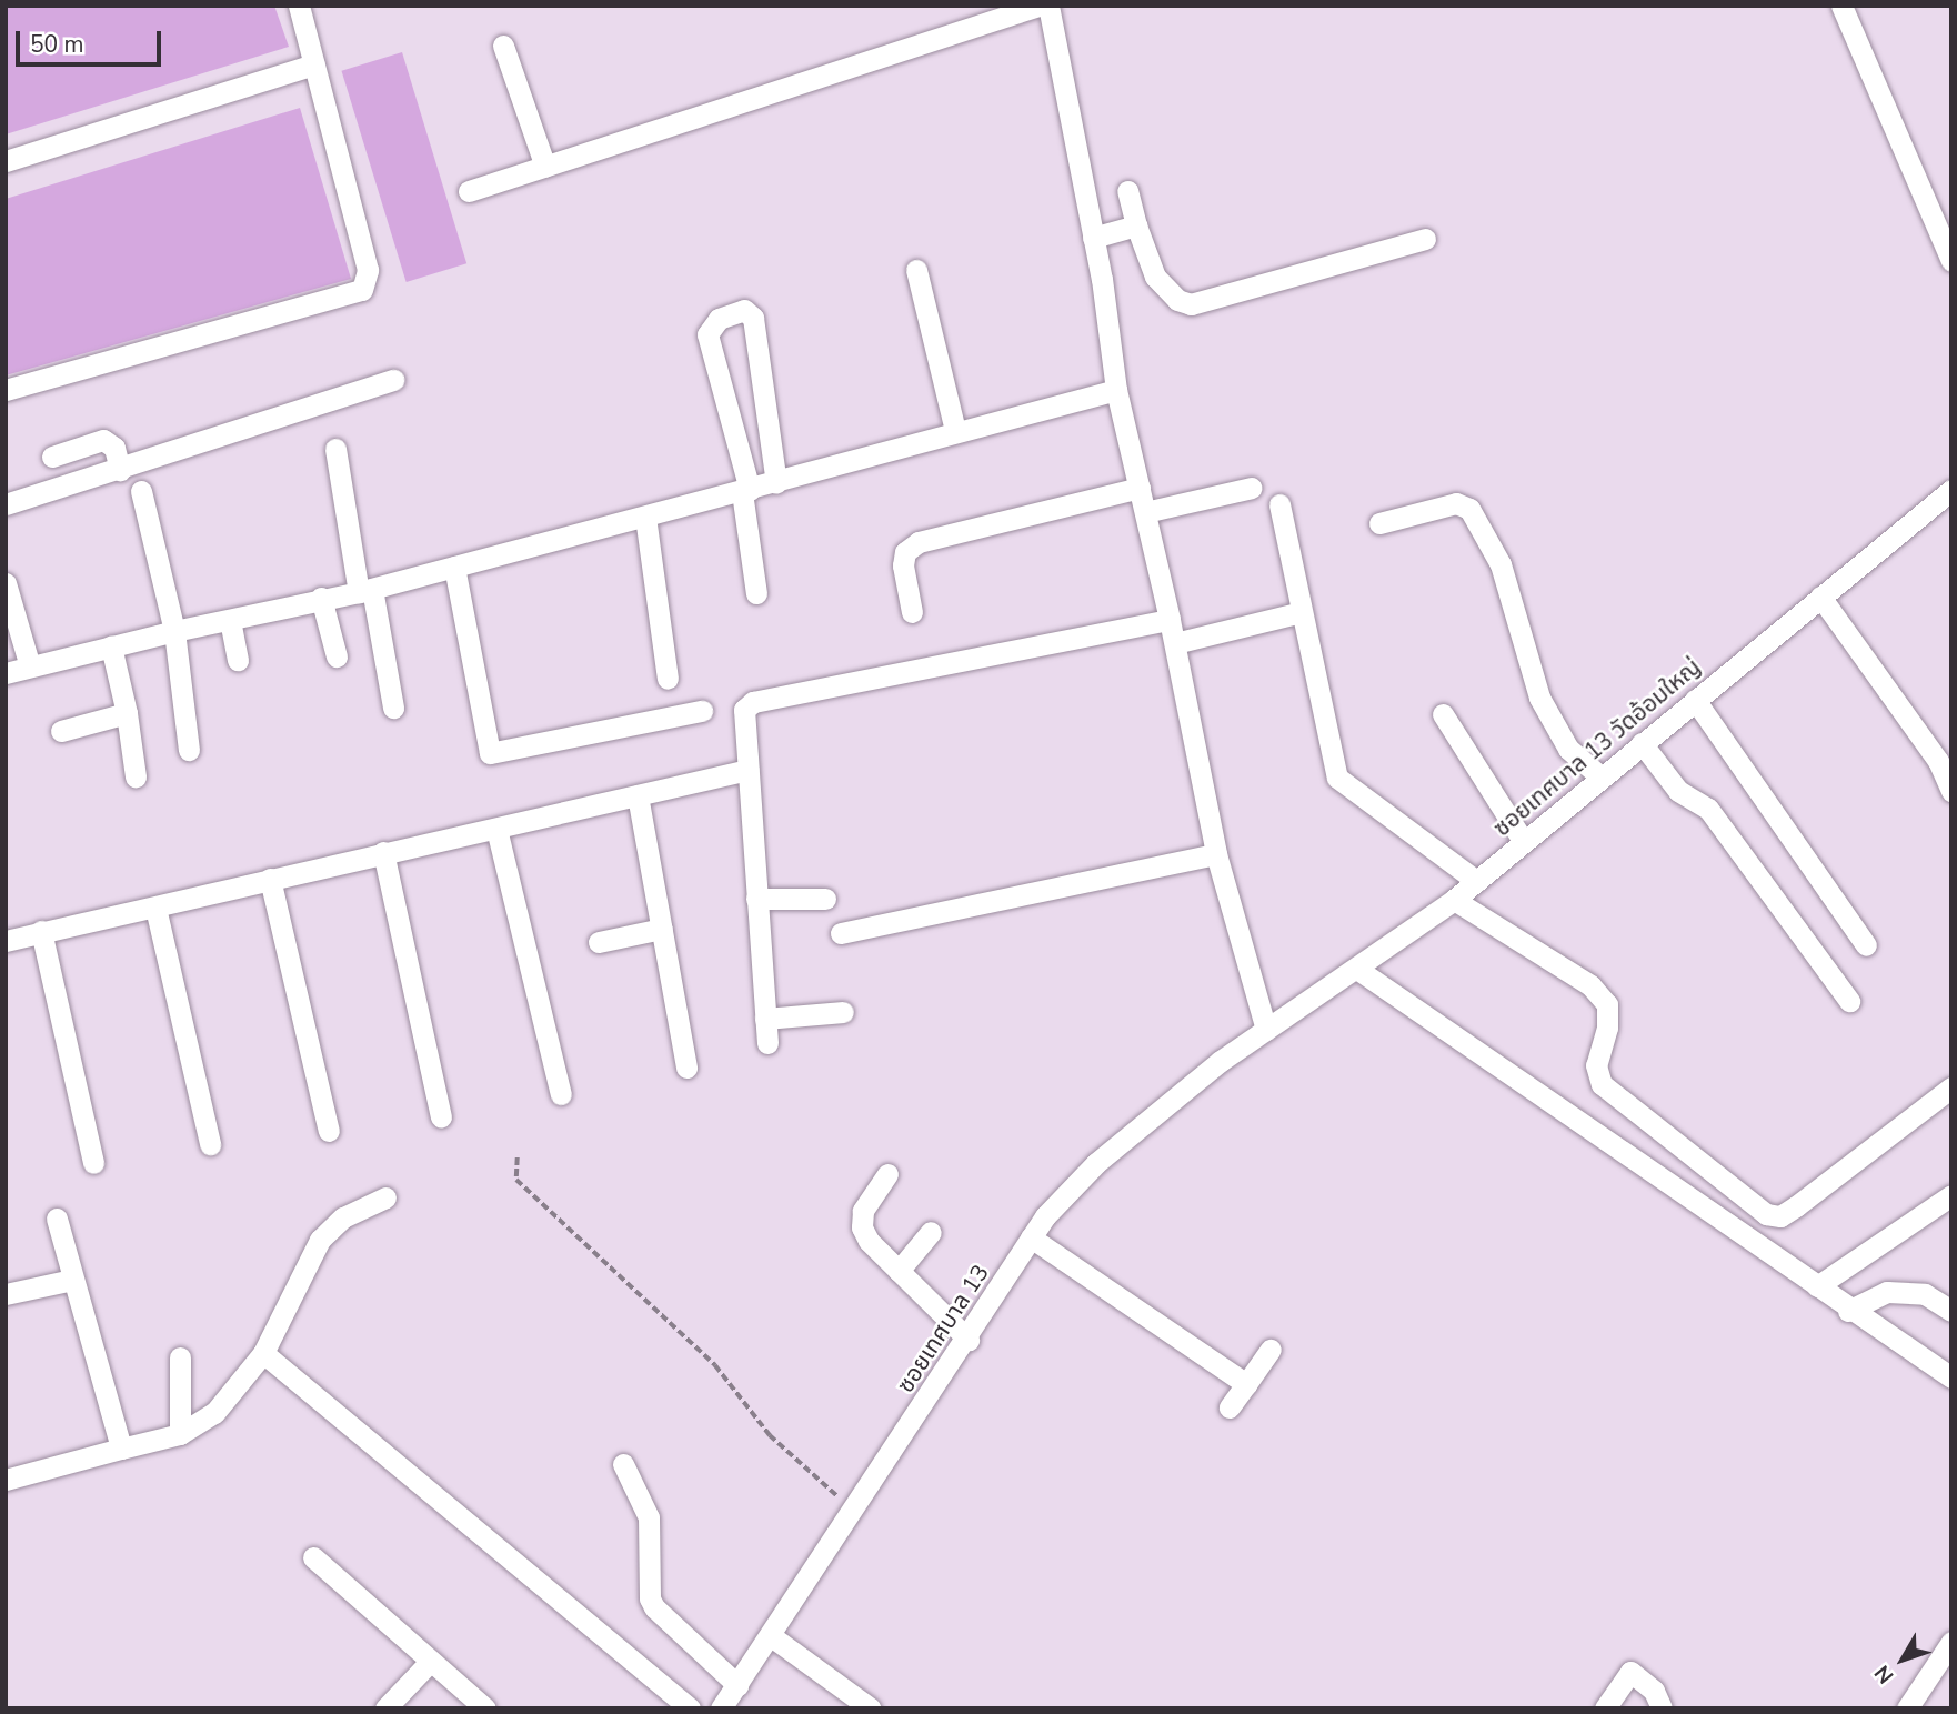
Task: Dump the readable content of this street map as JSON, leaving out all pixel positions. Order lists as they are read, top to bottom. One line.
{"streets":{"street":["ซอยเทศบาล 13 วัดอ้อมใหญ่","ซอยเทศบาล 13"]},"crossings":[["ซอยเทศบาล 13 วัดอ้อมใหญ่","ซอยเทศบาล 13"]],"scale_bar":"50 m","north":"bottom left"}
